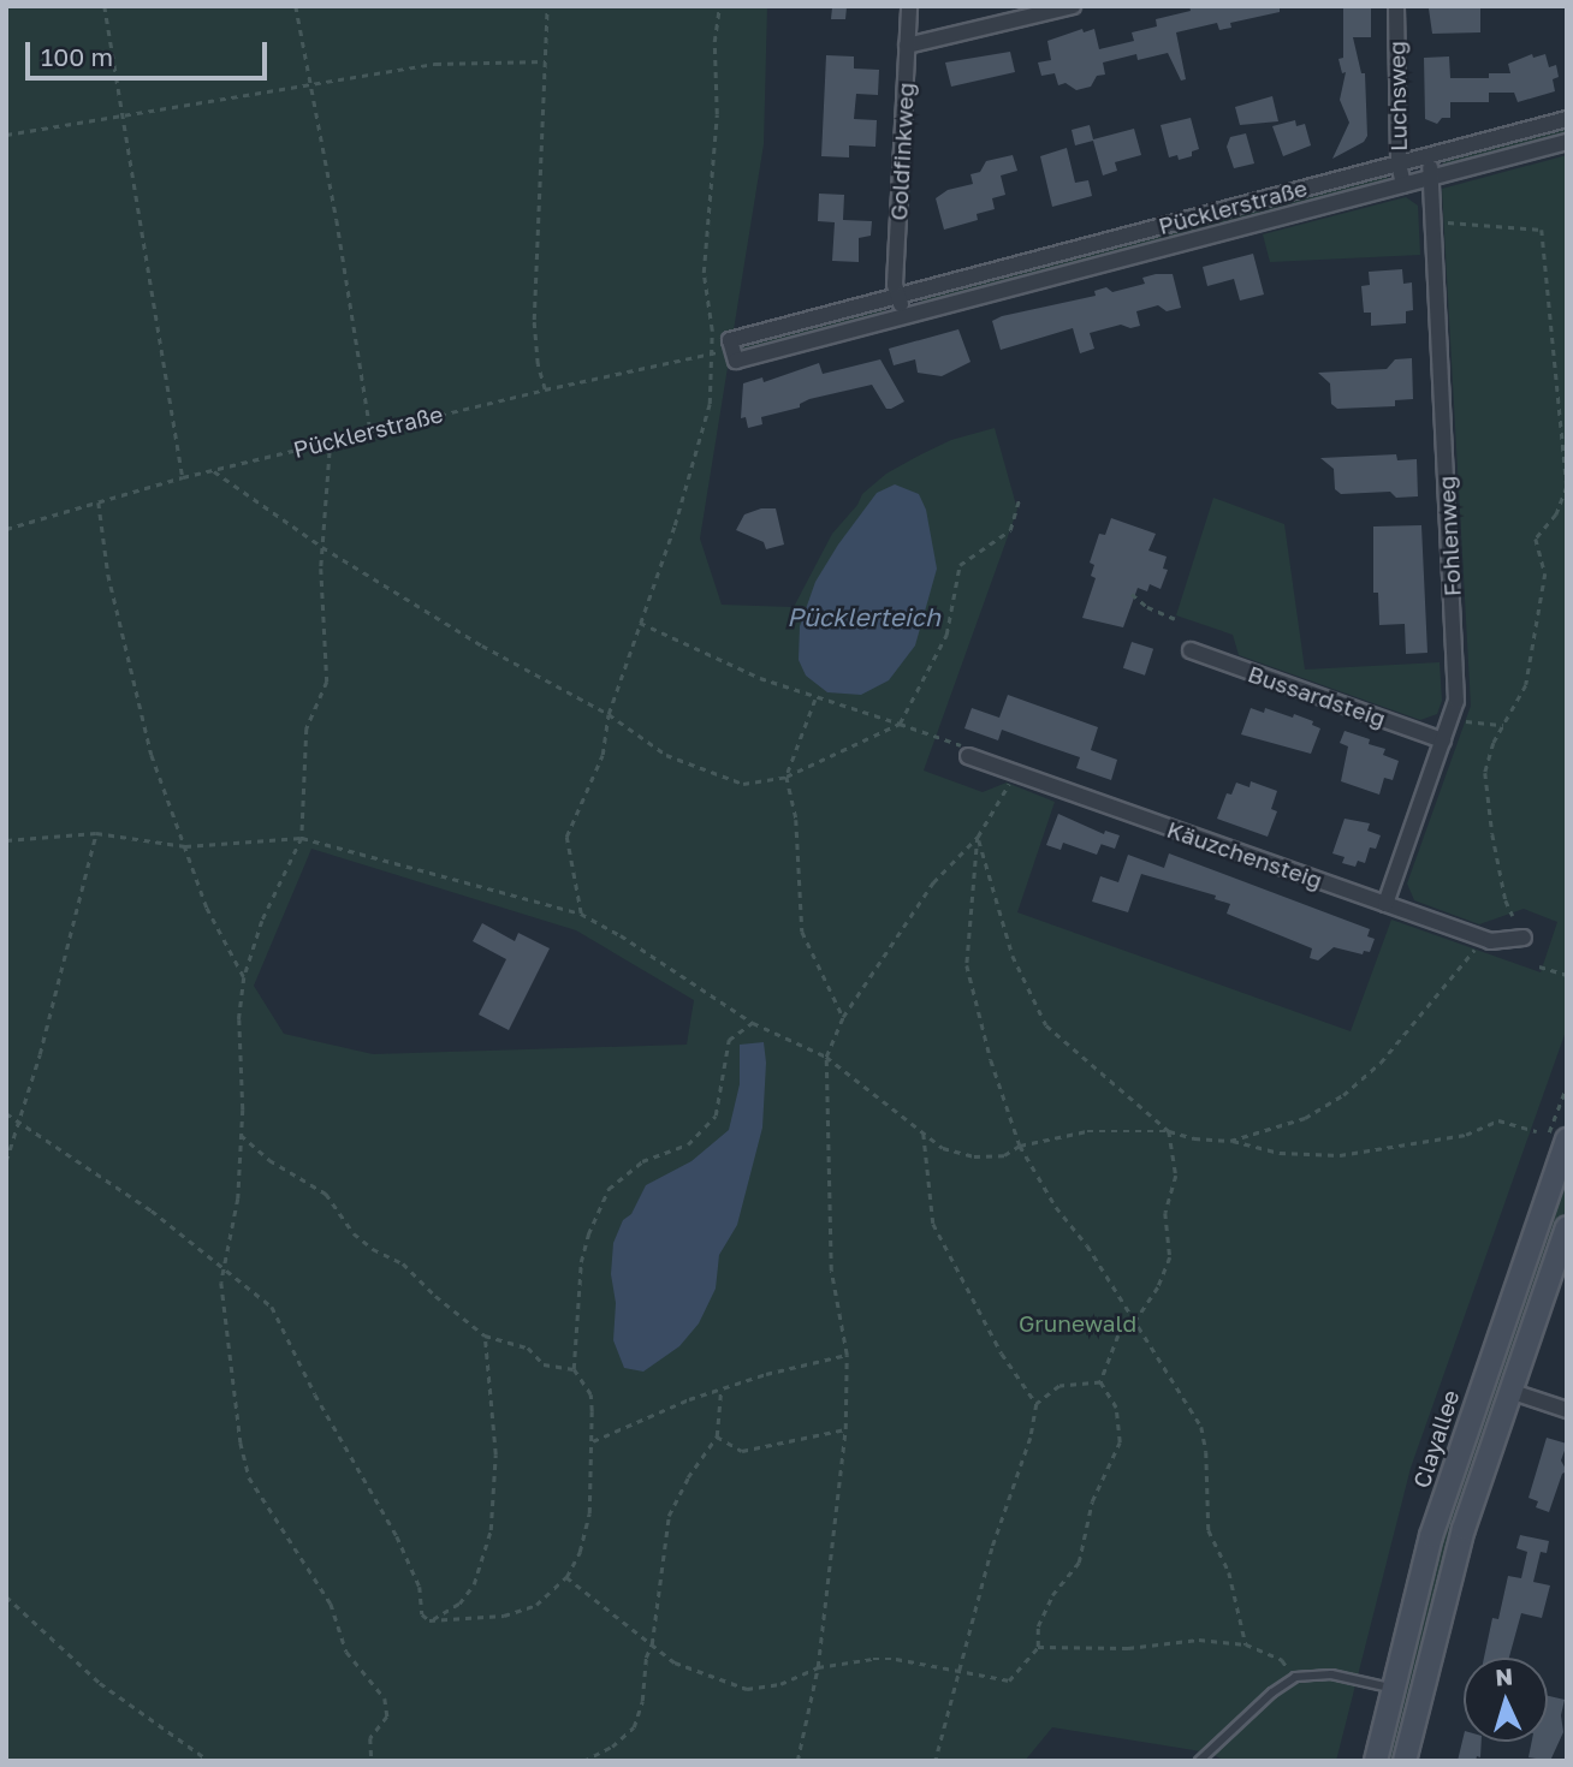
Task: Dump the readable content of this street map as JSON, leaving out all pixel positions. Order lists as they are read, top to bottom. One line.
{"streets":{"main road":["Clayallee"],"street":["Luchsweg","Goldfinkweg","Pücklerstraße","Fohlenweg","Bussardsteig","Käuzchensteig"]},"crossings":[["Luchsweg","Pücklerstraße"],["Goldfinkweg","Pücklerstraße"],["Pücklerstraße","Fohlenweg"],["Fohlenweg","Bussardsteig"],["Fohlenweg","Käuzchensteig"]],"water":["Pücklerteich"],"parks":["Grunewald"],"scale_bar":"100 m","north":"top"}
